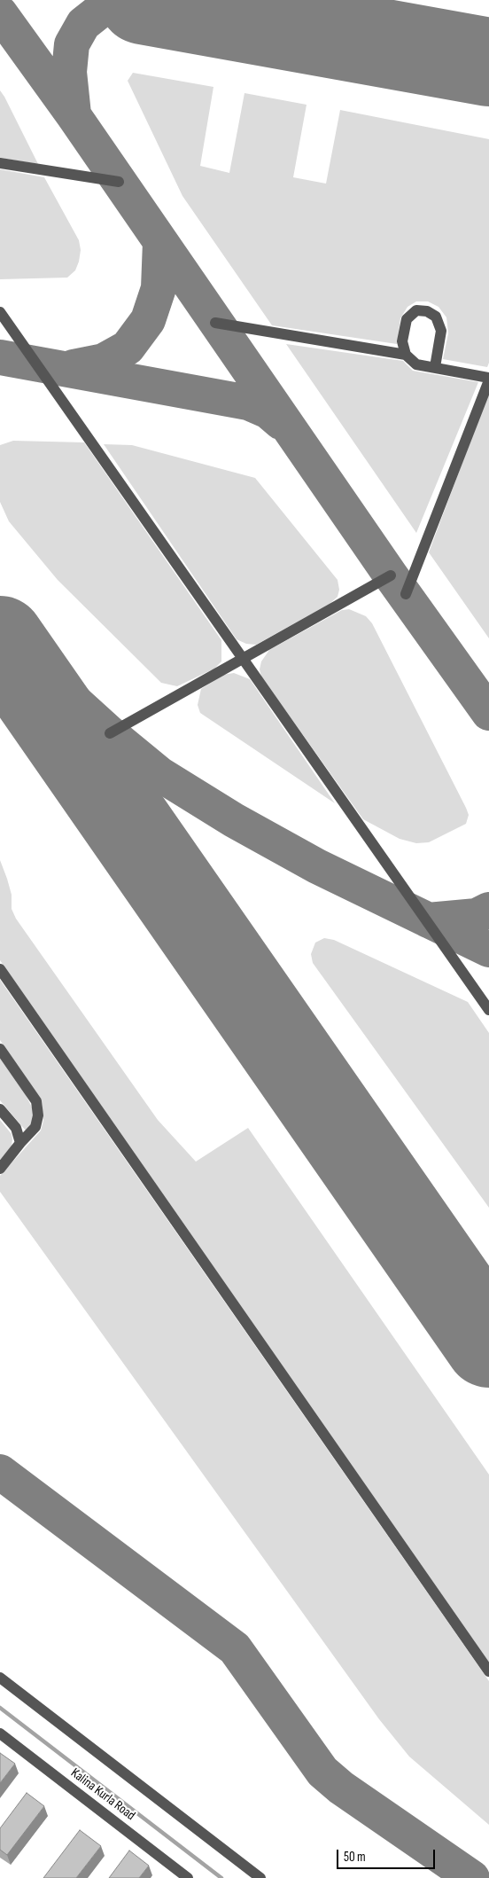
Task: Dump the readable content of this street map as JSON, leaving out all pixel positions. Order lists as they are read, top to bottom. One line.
{"streets":{"street":["Kalina Kurla Road"]},"scale_bar":"50 m"}
